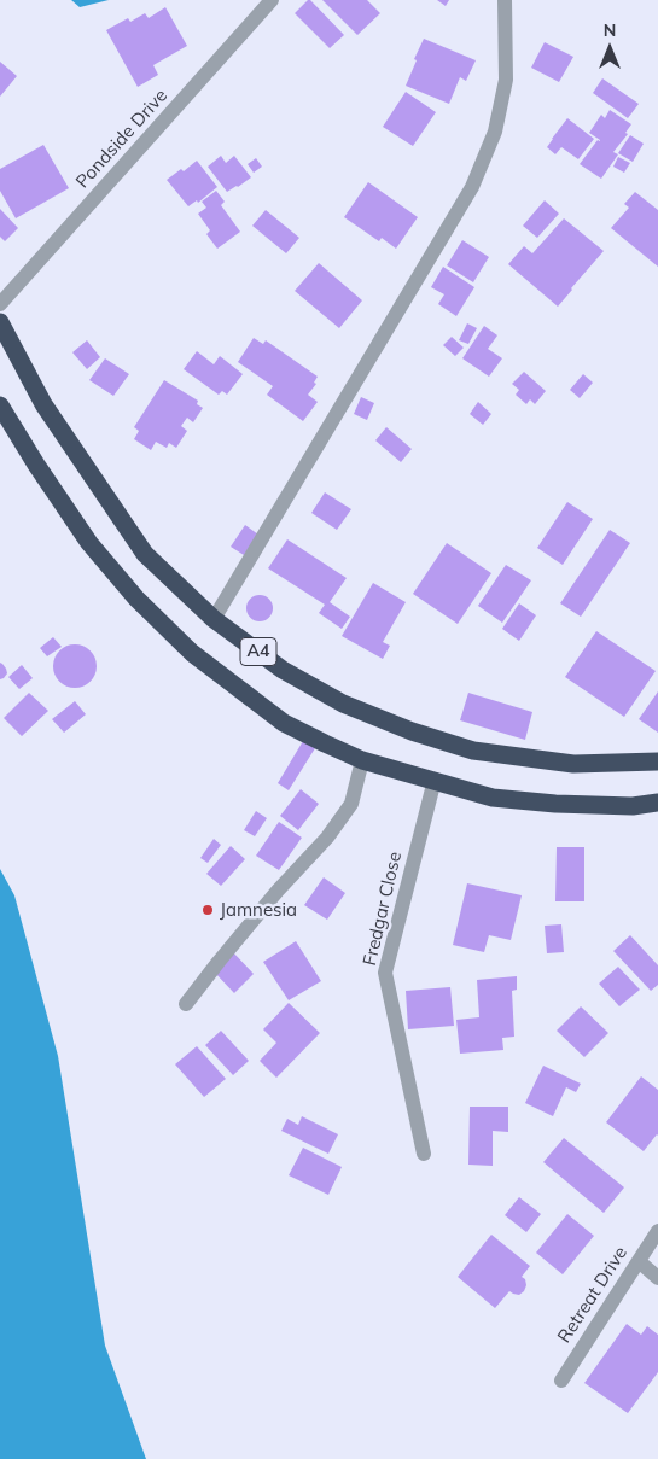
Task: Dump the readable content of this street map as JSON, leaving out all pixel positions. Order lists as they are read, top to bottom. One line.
{"streets":{"highway":["A4"],"street":["Pondside Drive","Fredgar Close","Retreat Drive"]},"crossings":[["A4","Fredgar Close"]],"places":["Jamnesia"],"north":"top"}
